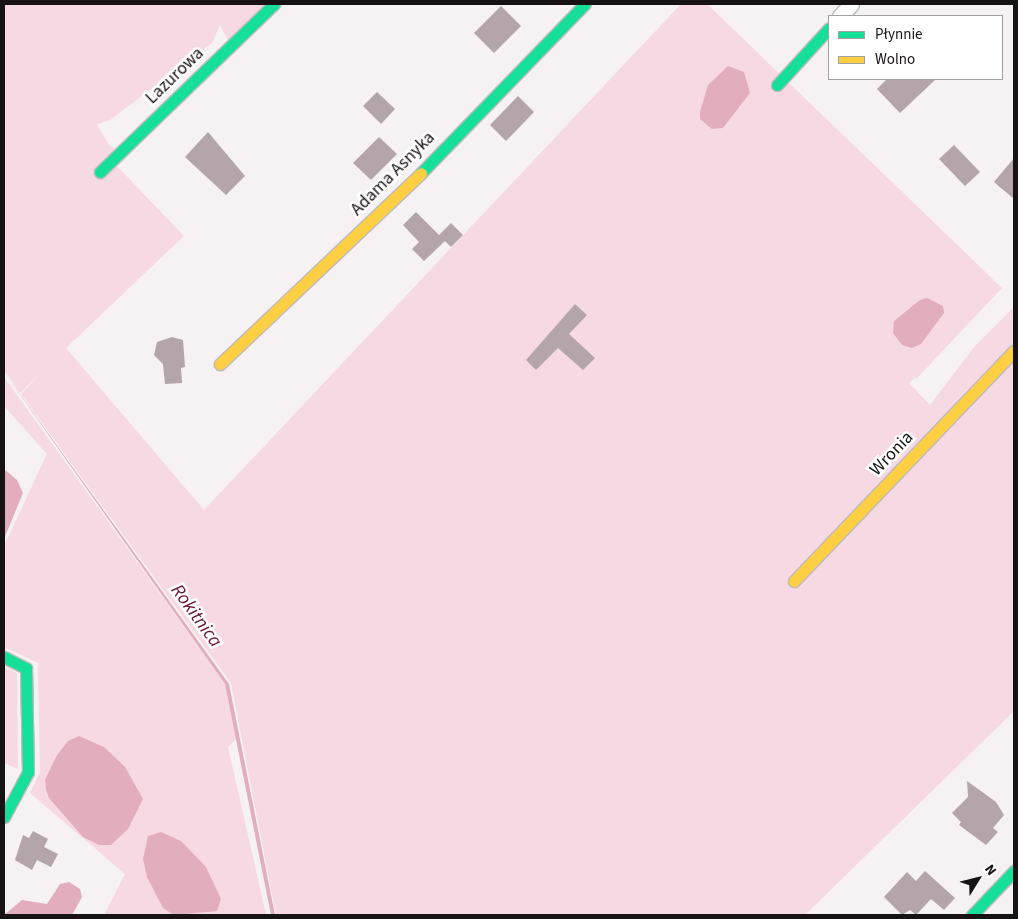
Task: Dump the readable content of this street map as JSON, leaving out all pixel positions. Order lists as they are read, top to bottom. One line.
{"streets":{"street":["Lazurowa","Adama Asnyka","Wronia"]},"water":["Rokitnica"],"legend":["Płynnie","Wolno"],"north":"top right"}
